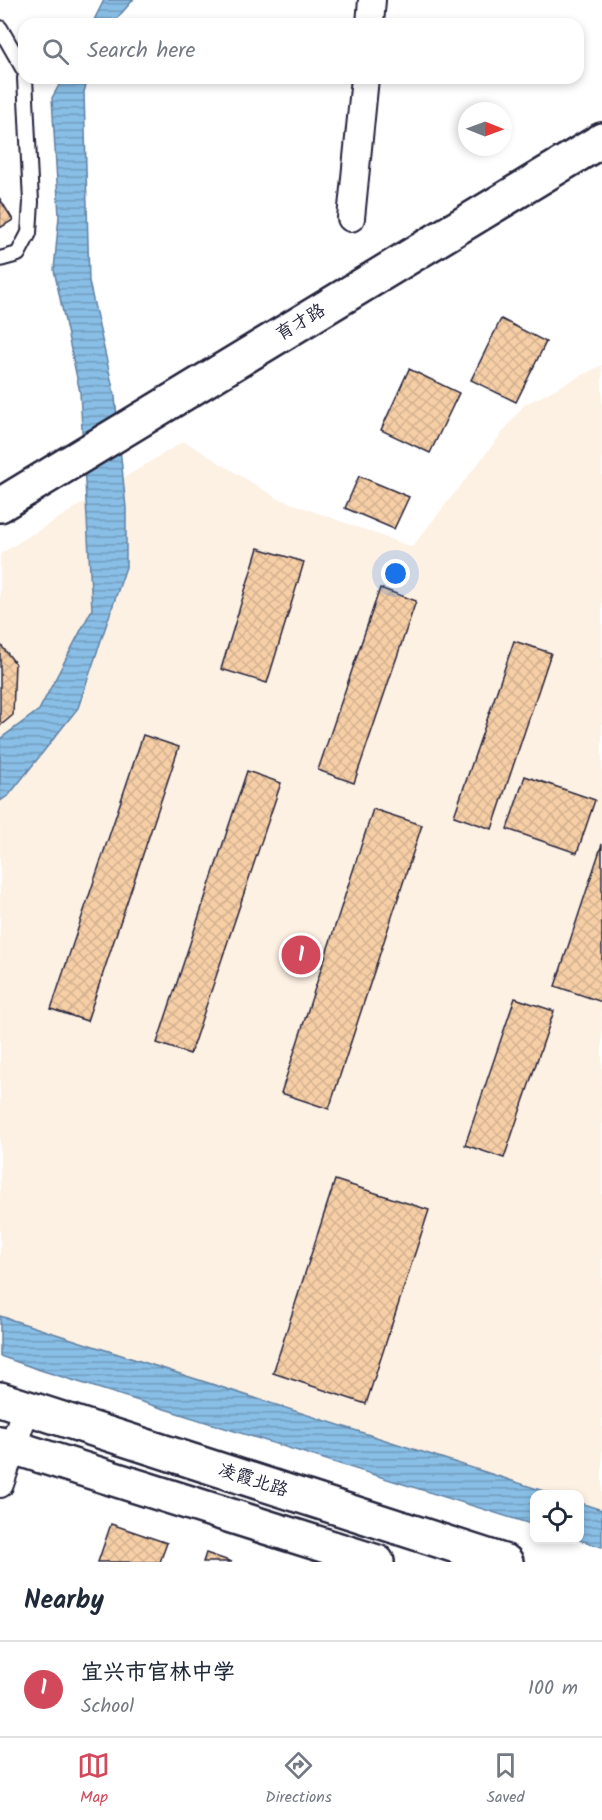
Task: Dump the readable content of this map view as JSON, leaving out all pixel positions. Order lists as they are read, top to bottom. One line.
{"streets":{"street":["育才路","凌霞北路"]},"north":"right","page":{"search":"Search here","pins":"1","heading":"Nearby","list":[{"mark":"1","name":"宜兴市官林中学","note":"School","value":"100 m"}],"nav":["Map","Directions","Saved"]}}
